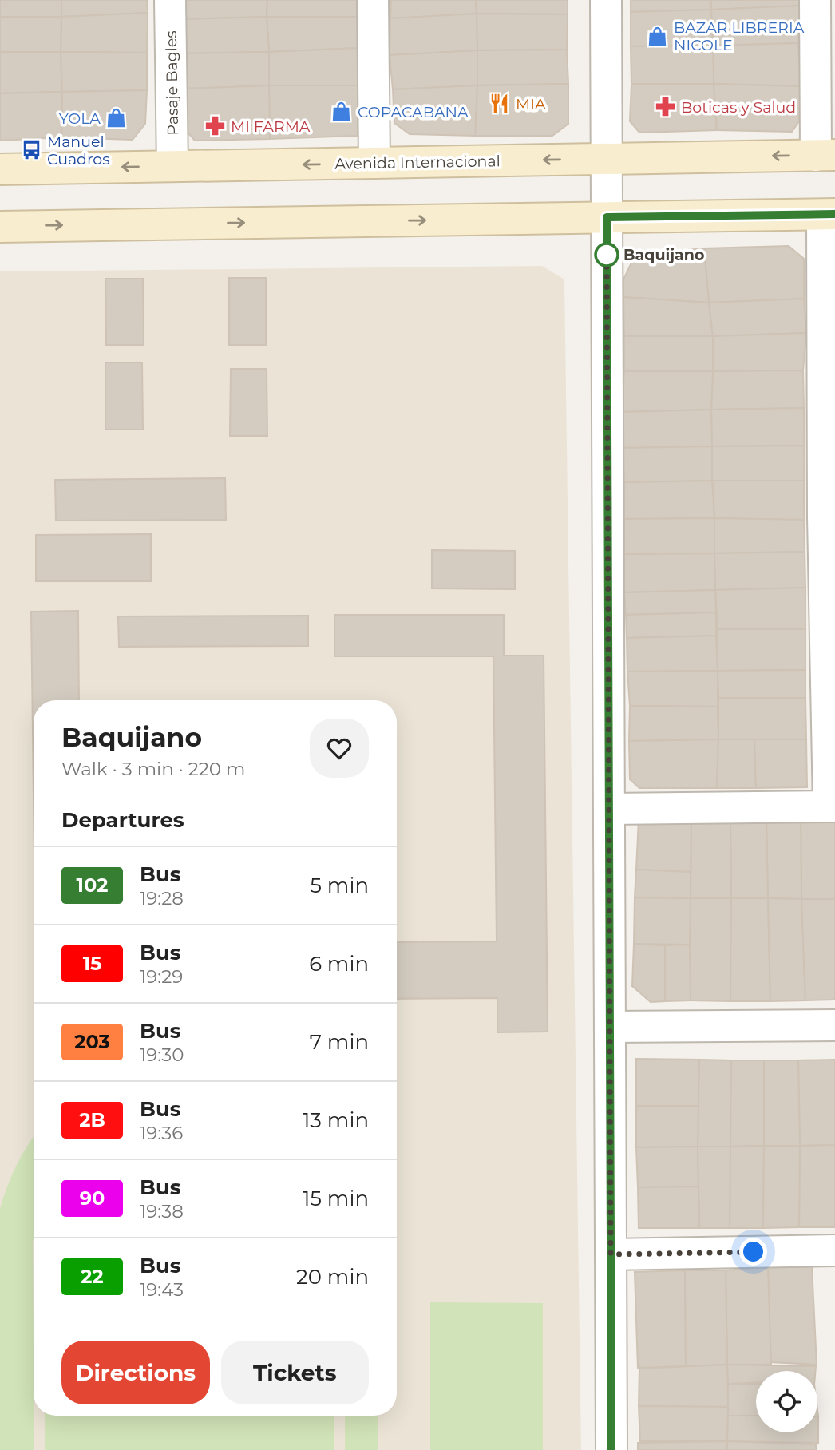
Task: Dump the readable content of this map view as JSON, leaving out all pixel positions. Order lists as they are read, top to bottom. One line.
{"streets":{"main road":["Avenida Internacional"],"street":["Pasaje Bagles"]},"crossings":[["Pasaje Bagles","Avenida Internacional"]],"places":{"shop":["BAZAR LIBRERIA NICOLE","COPACABANA","YOLA"],"restaurant":["MIA"],"pharmacy":["Boticas y Salud","MI FARMA"],"bus stop":["Manuel Cuadros"],"other":["Baquijano"]},"lines":["bus line 102"],"page":{"heading":[["Baquijano","Walk · 3 min · 220 m"],"Departures"],"list":[{"mark":"102","name":"Bus","note":"19:28","value":"5 min"},{"mark":"15","name":"Bus","note":"19:29","value":"6 min"},{"mark":"203","name":"Bus","note":"19:30","value":"7 min"},{"mark":"2B","name":"Bus","note":"19:36","value":"13 min"},{"mark":"90","name":"Bus","note":"19:38","value":"15 min"},{"mark":"22","name":"Bus","note":"19:43","value":"20 min"}],"buttons":["Directions","Tickets"]}}
